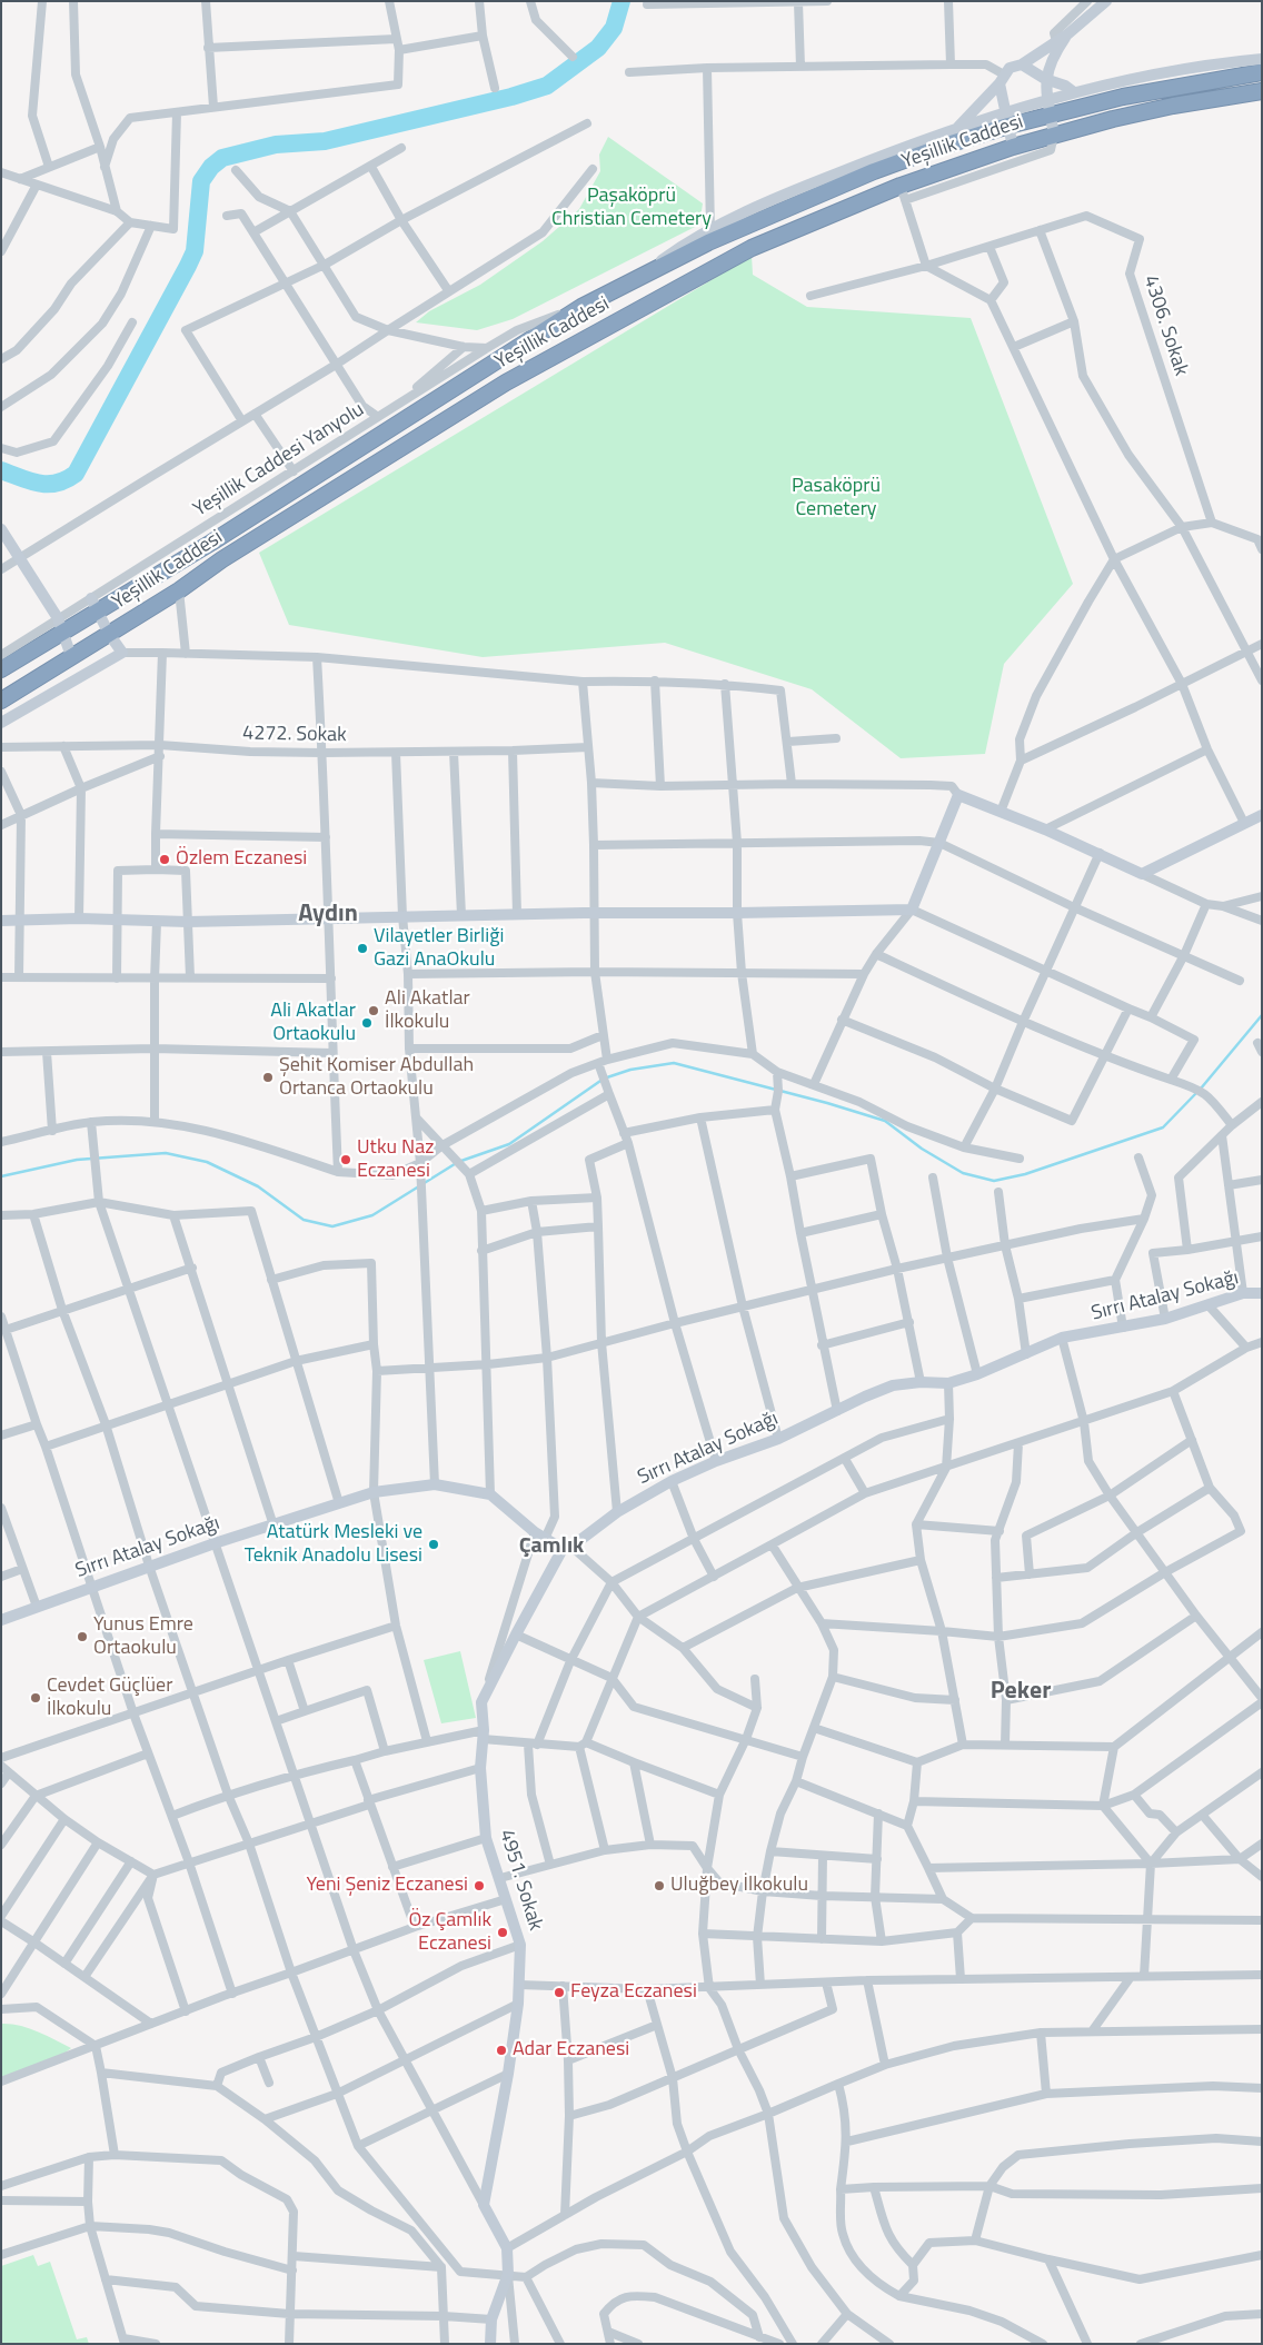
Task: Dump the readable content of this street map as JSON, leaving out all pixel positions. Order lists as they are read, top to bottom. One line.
{"streets":{"highway":["Yeşillik Caddesi"],"street":["4306. Sokak","Yeşillik Caddesi Yanyolu","4272. Sokak","Sırrı Atalay Sokağı","4951. Sokak"]},"crossings":[["Yeşillik Caddesi","Yeşillik Caddesi Yanyolu"]],"districts":["Aydın","Çamlık","Peker"],"parks":["Paşaköprü Christian Cemetery","Pasaköprü Cemetery"],"places":["Özlem Eczanesi","Vilayetler Birliği Gazi AnaOkulu","Ali Akatlar İlkokulu","Ali Akatlar Ortaokulu","Şehit Komiser Abdullah Ortanca Ortaokulu","Utku Naz Eczanesi","Atatürk Mesleki ve Teknik Anadolu Lisesi","Yunus Emre Ortaokulu","Cevdet Güçlüer İlkokulu","Yeni Şeniz Eczanesi","Uluğbey İlkokulu","Öz Çamlık Eczanesi","Feyza Eczanesi","Adar Eczanesi"]}
